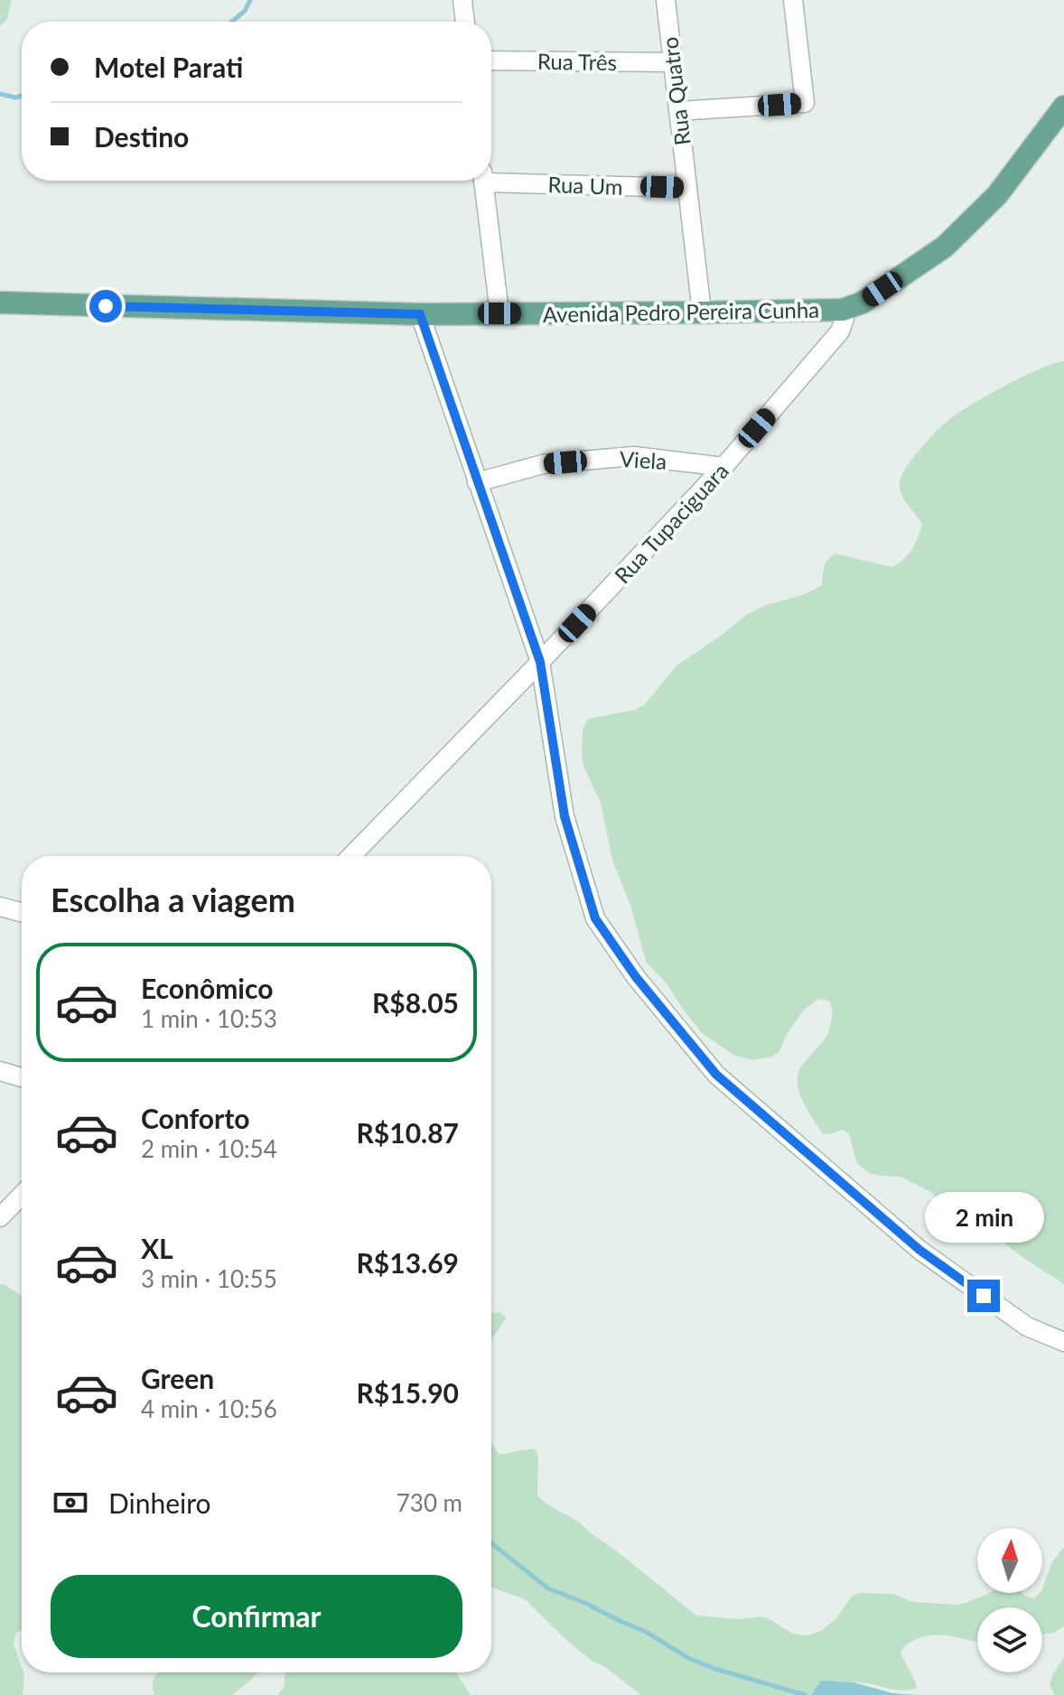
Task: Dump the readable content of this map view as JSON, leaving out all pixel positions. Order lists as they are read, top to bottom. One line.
{"streets":{"main road":["Avenida Pedro Pereira Cunha"],"street":["Rua Três","Rua Quatro","Rua Um","Viela","Rua Tupaciguara"]},"crossings":[["Rua Três","Rua Quatro"],["Rua Quatro","Rua Um"],["Rua Quatro","Avenida Pedro Pereira Cunha"],["Avenida Pedro Pereira Cunha","Rua Tupaciguara"],["Viela","Rua Tupaciguara"]],"north":"top","page":{"banner":["Motel Parati","Destino"],"heading":"Escolha a viagem","list":[{"name":"Econômico","note":"1 min · 10:53","value":"R$8.05"},{"name":"Conforto","note":"2 min · 10:54","value":"R$10.87"},{"name":"XL","note":"3 min · 10:55","value":"R$13.69"},{"name":"Green","note":"4 min · 10:56","value":"R$15.90"}],"bubble":"2 min","pay":["Dinheiro","730 m"],"buttons":"Confirmar"}}
